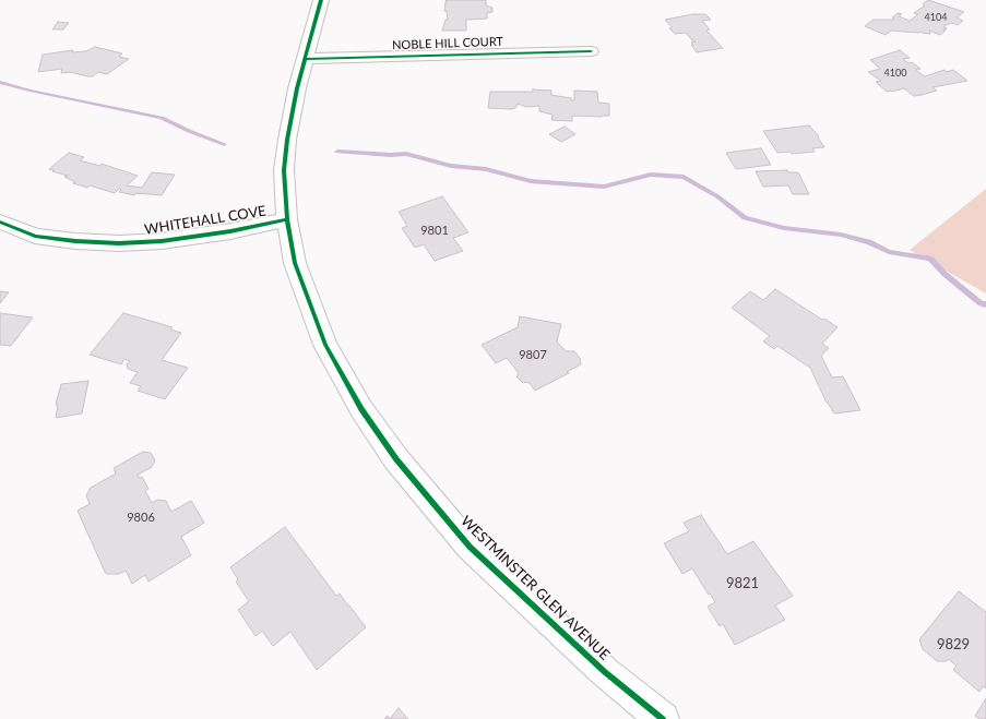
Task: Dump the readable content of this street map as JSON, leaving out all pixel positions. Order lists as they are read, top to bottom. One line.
{"streets":{"street":["NOBLE HILL COURT","WHITEHALL COVE","WESTMINSTER GLEN AVENUE"]},"crossings":[["NOBLE HILL COURT","WESTMINSTER GLEN AVENUE"],["WHITEHALL COVE","WESTMINSTER GLEN AVENUE"]],"house_numbers":["4104","4100","9801","9807","9806","9821","9829"]}
